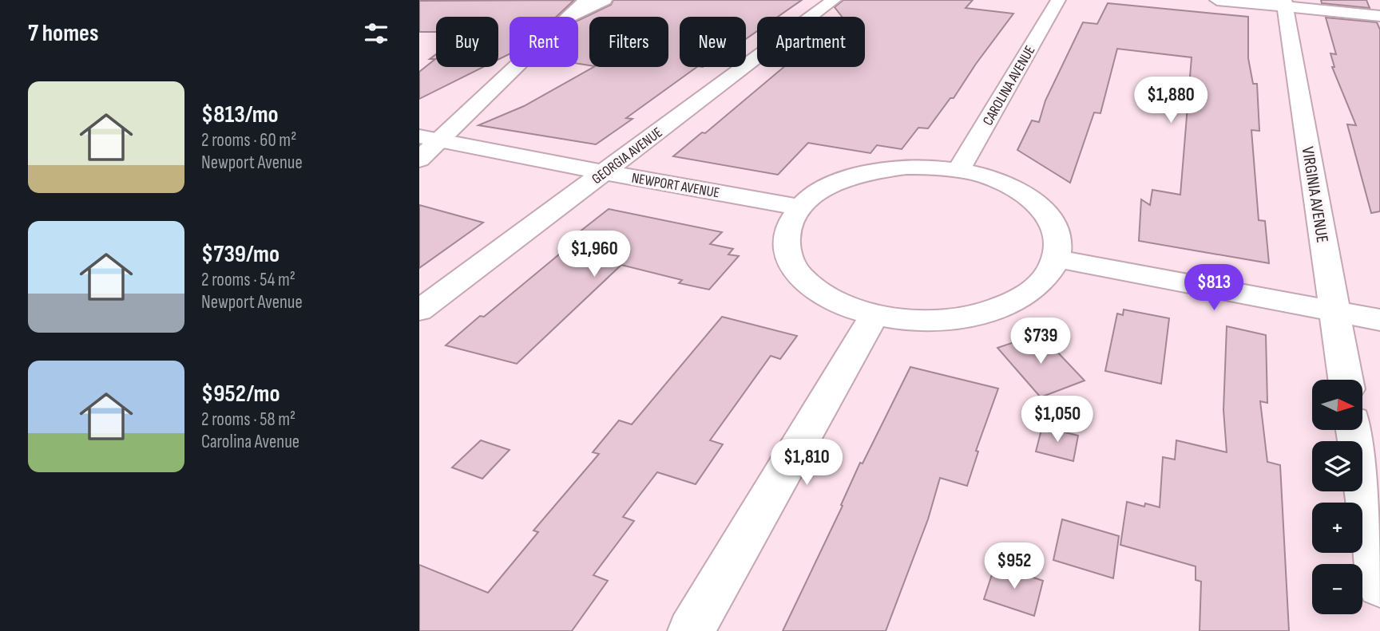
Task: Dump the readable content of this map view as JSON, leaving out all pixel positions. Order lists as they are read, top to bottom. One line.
{"streets":{"street":["CAROLINA AVENUE","GEORGIA AVENUE","NEWPORT AVENUE","VIRGINIA AVENUE"]},"crossings":[["GEORGIA AVENUE","NEWPORT AVENUE"]],"north":"right","page":{"heading":"7 homes","chip":["Buy","Rent","Filters","New","Apartment"],"list":[{"name":"$813/mo","note":"2 rooms · 60 m² · Newport Avenue"},{"name":"$739/mo","note":"2 rooms · 54 m² · Newport Avenue"},{"name":"$952/mo","note":"2 rooms · 58 m² · Carolina Avenue"}],"price":["$1,880","$1,960","$813","$739","$1,050","$1,810","$952"],"map_buttons":["+","−"]}}
